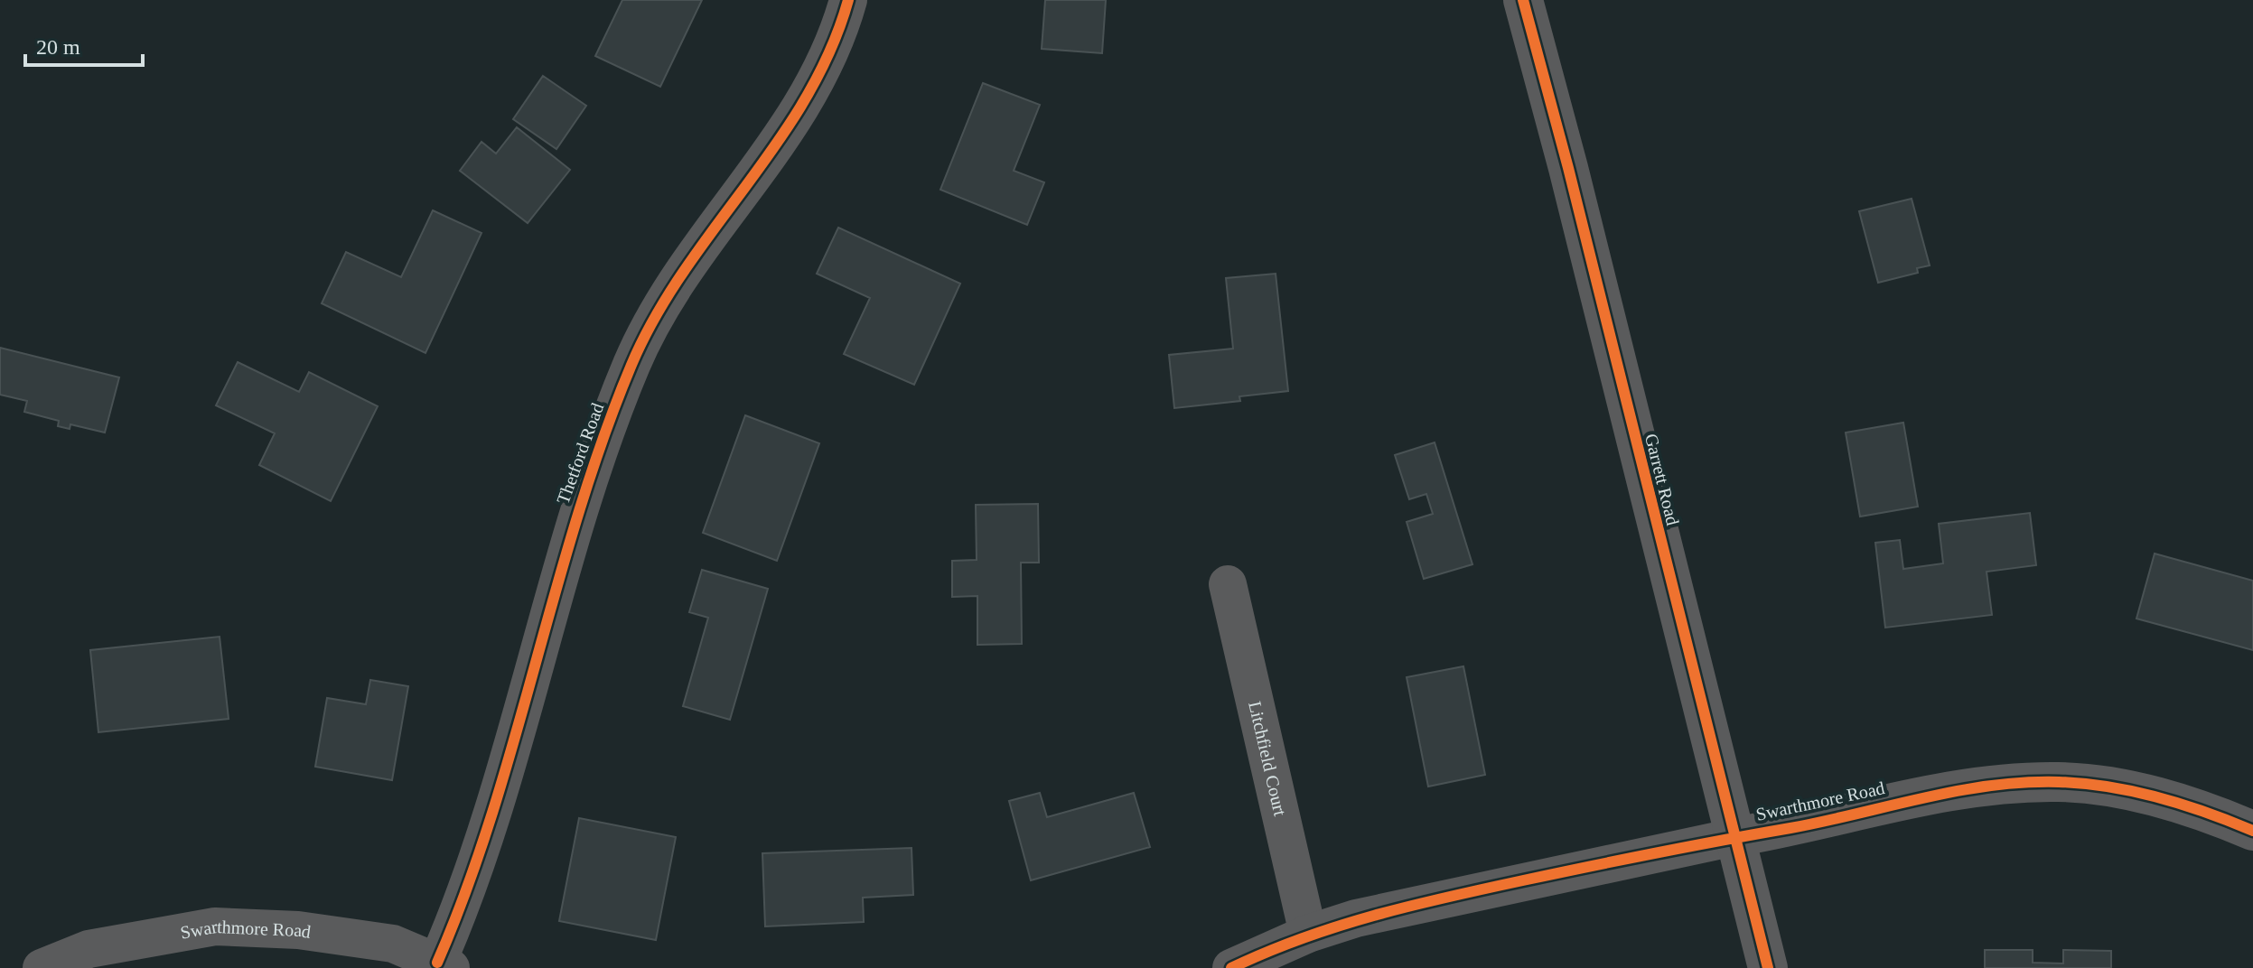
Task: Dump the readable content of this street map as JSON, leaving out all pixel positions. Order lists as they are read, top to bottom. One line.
{"streets":{"street":["Thetford Road","Garrett Road","Litchfield Court","Swarthmore Road"]},"crossings":[["Thetford Road","Swarthmore Road"],["Garrett Road","Swarthmore Road"],["Litchfield Court","Swarthmore Road"]],"scale_bar":"20 m"}
